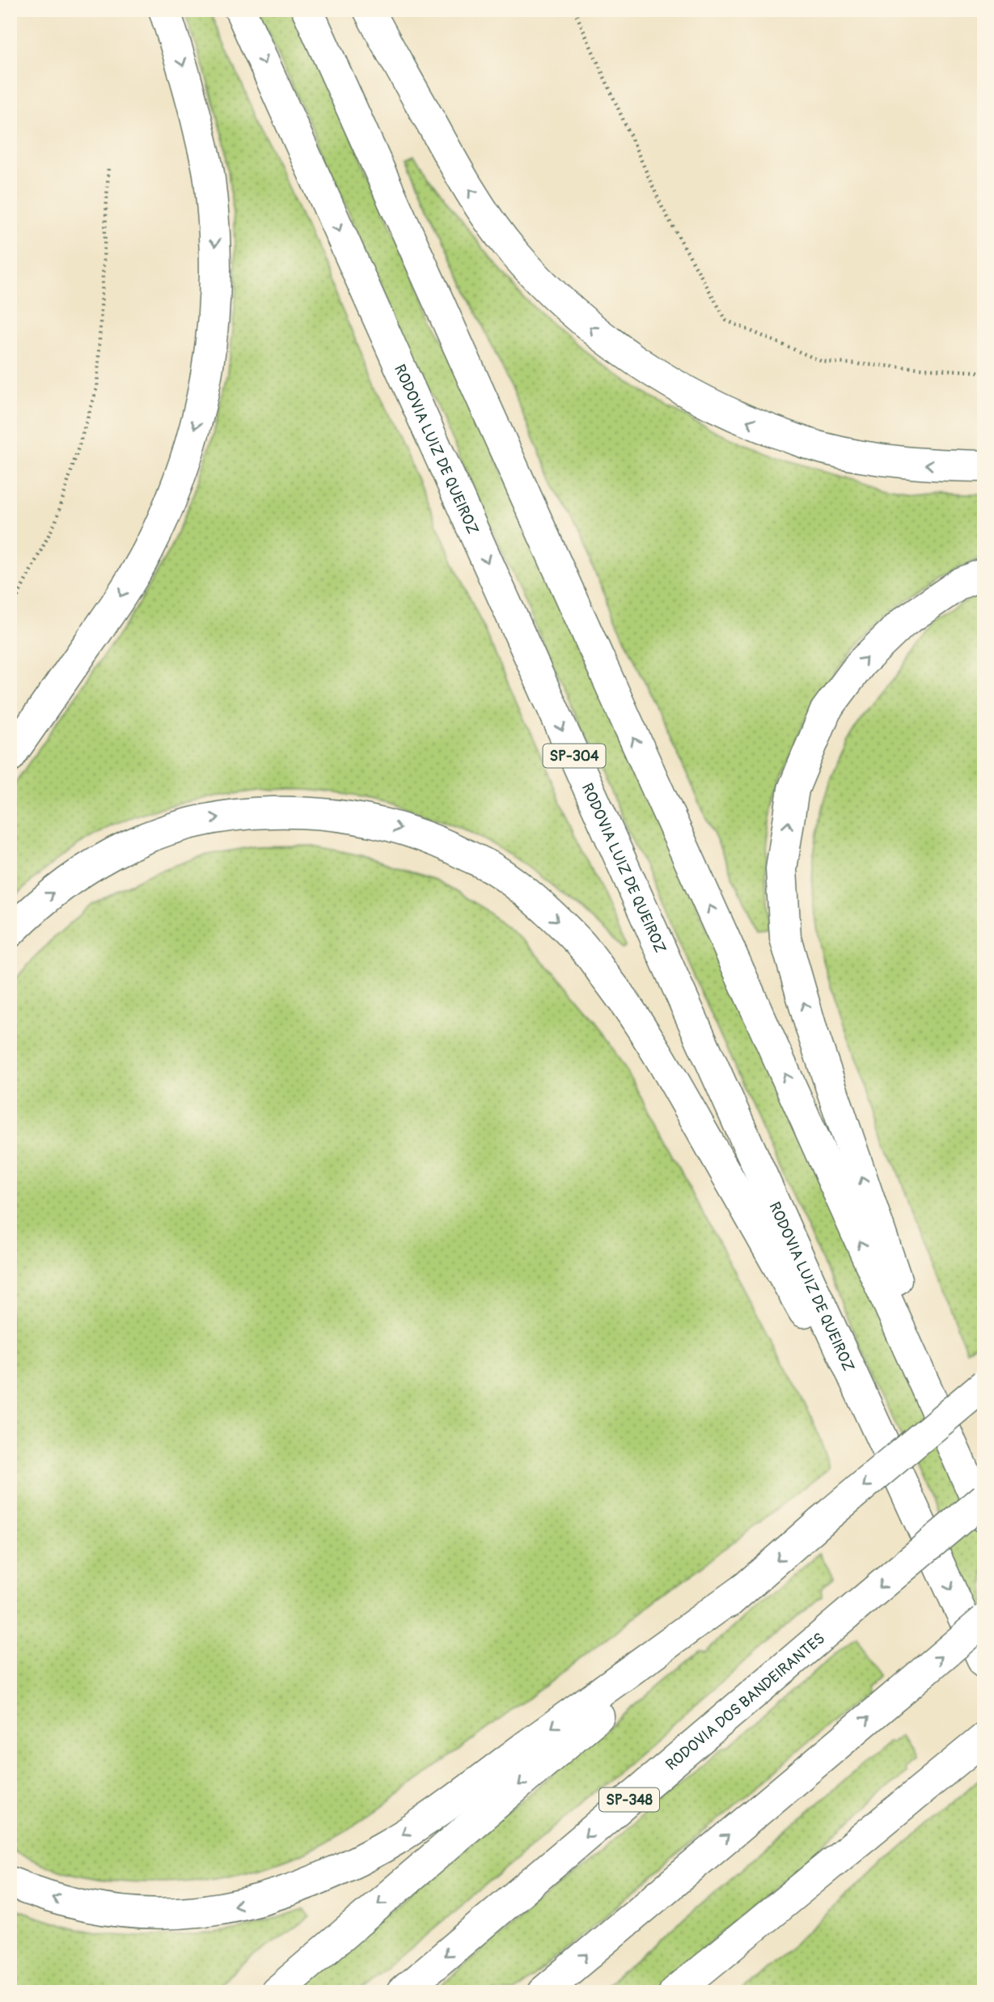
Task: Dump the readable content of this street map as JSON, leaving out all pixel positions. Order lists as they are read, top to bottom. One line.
{"streets":{"highway":["RODOVIA LUIZ DE QUEIROZ","SP-304","RODOVIA DOS BANDEIRANTES","SP-348"]}}
